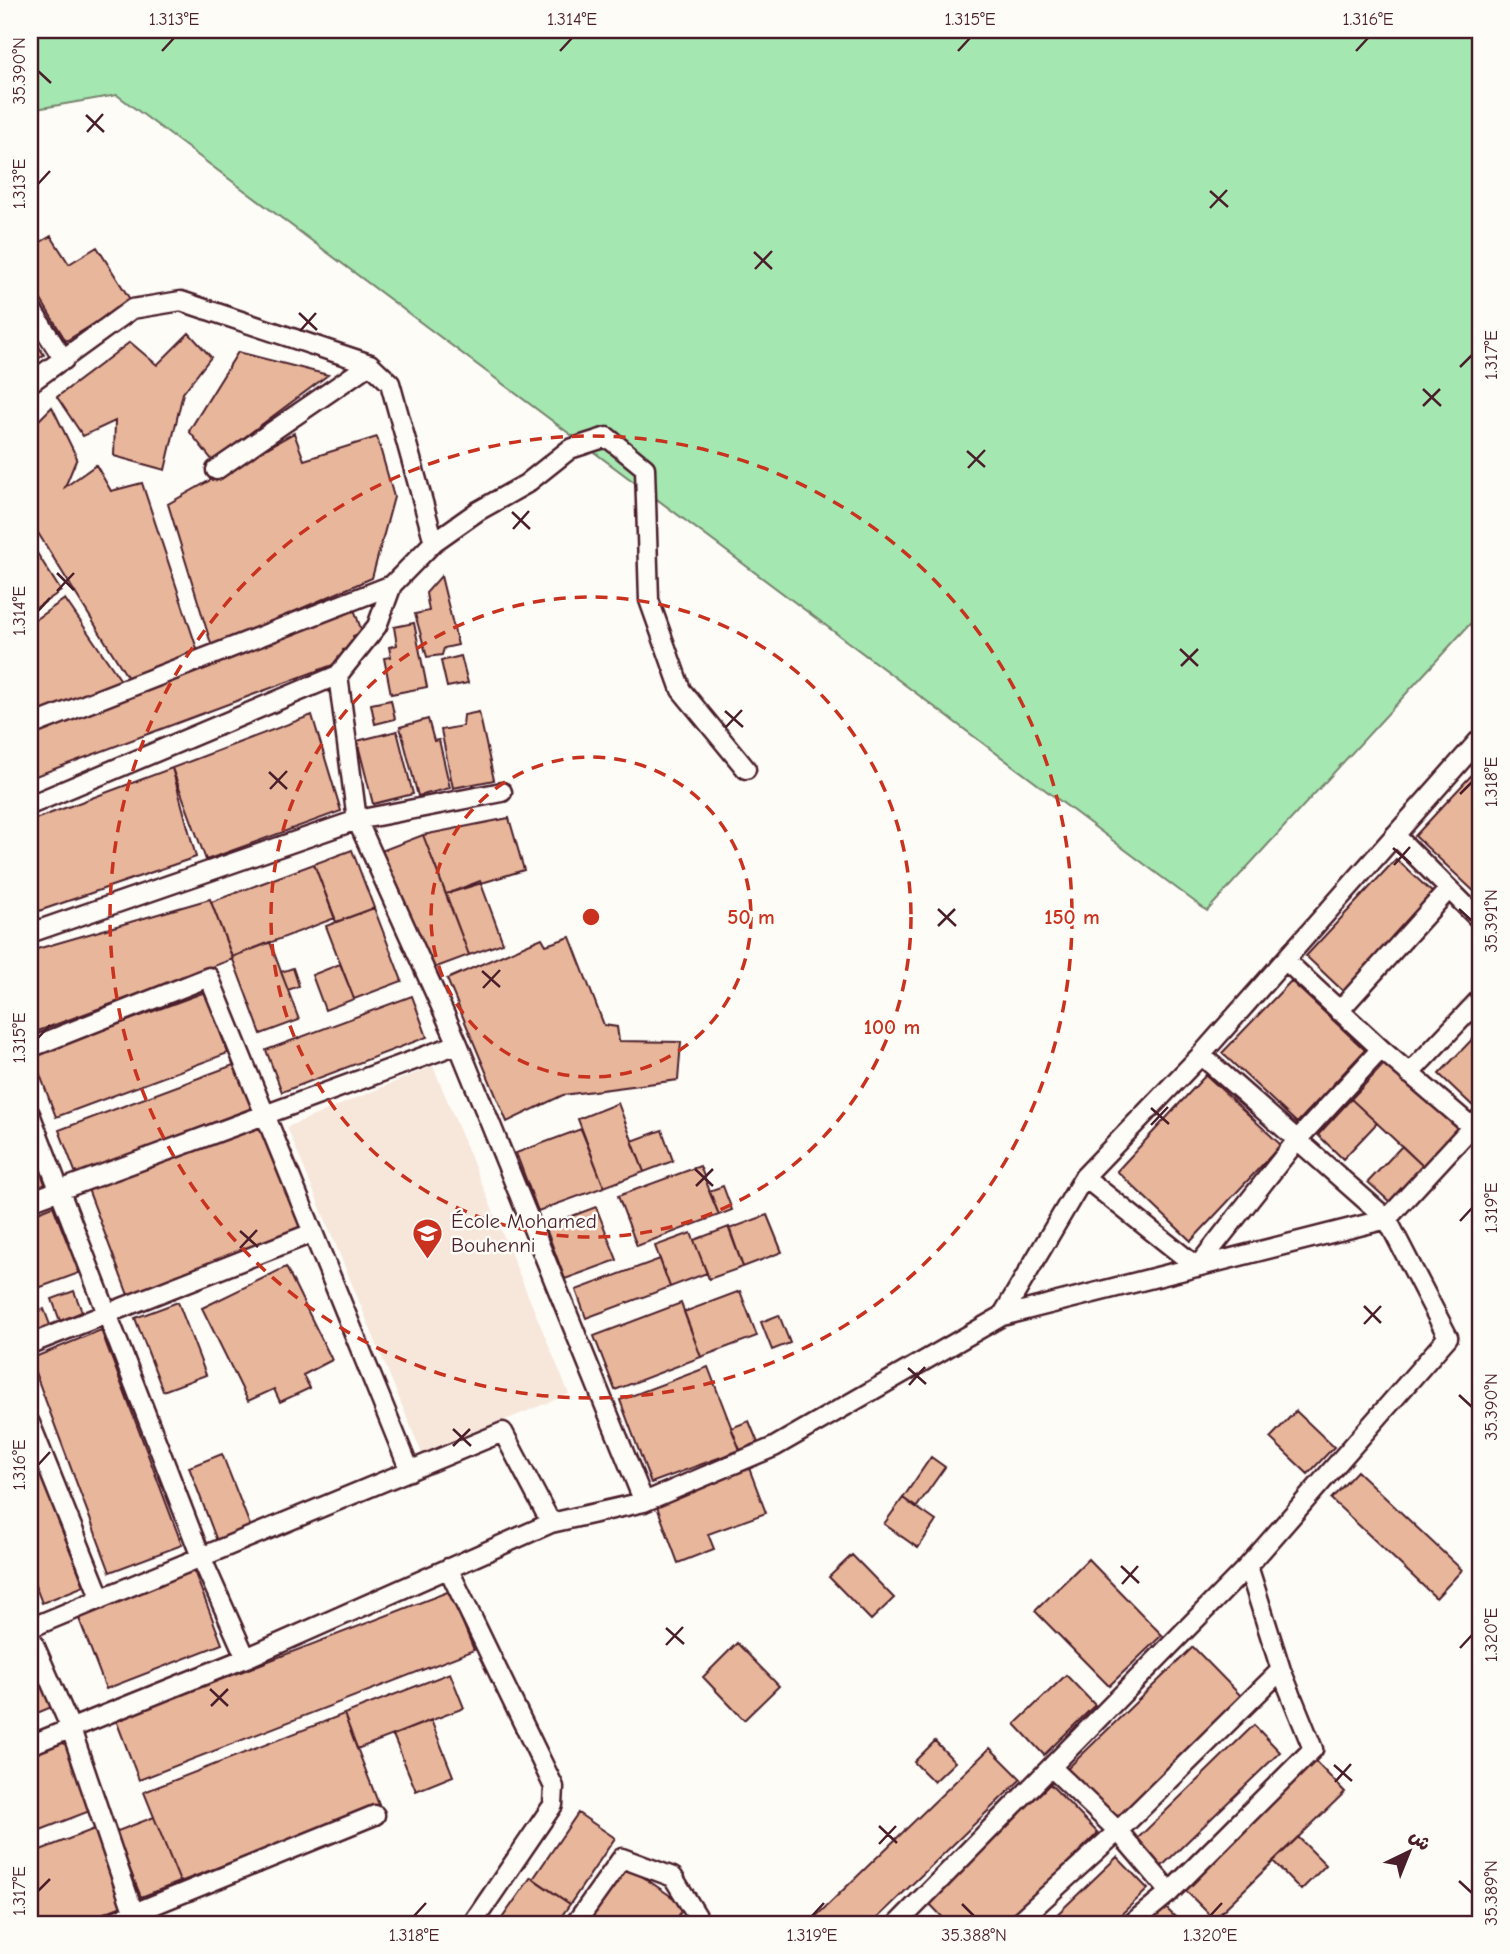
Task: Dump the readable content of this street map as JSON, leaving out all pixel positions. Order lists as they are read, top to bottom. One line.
{"places":{"school or university":["École Mohamed Bouhenni"]},"north":"top right","coordinates":["1.313°E","1.314°E","1.315°E","1.316°E","35.390°N","1.317°E","1.318°E","35.391°N","1.319°E","1.320°E","35.389°N","35.388°N"],"rings":["50 m","150 m","100 m"]}
